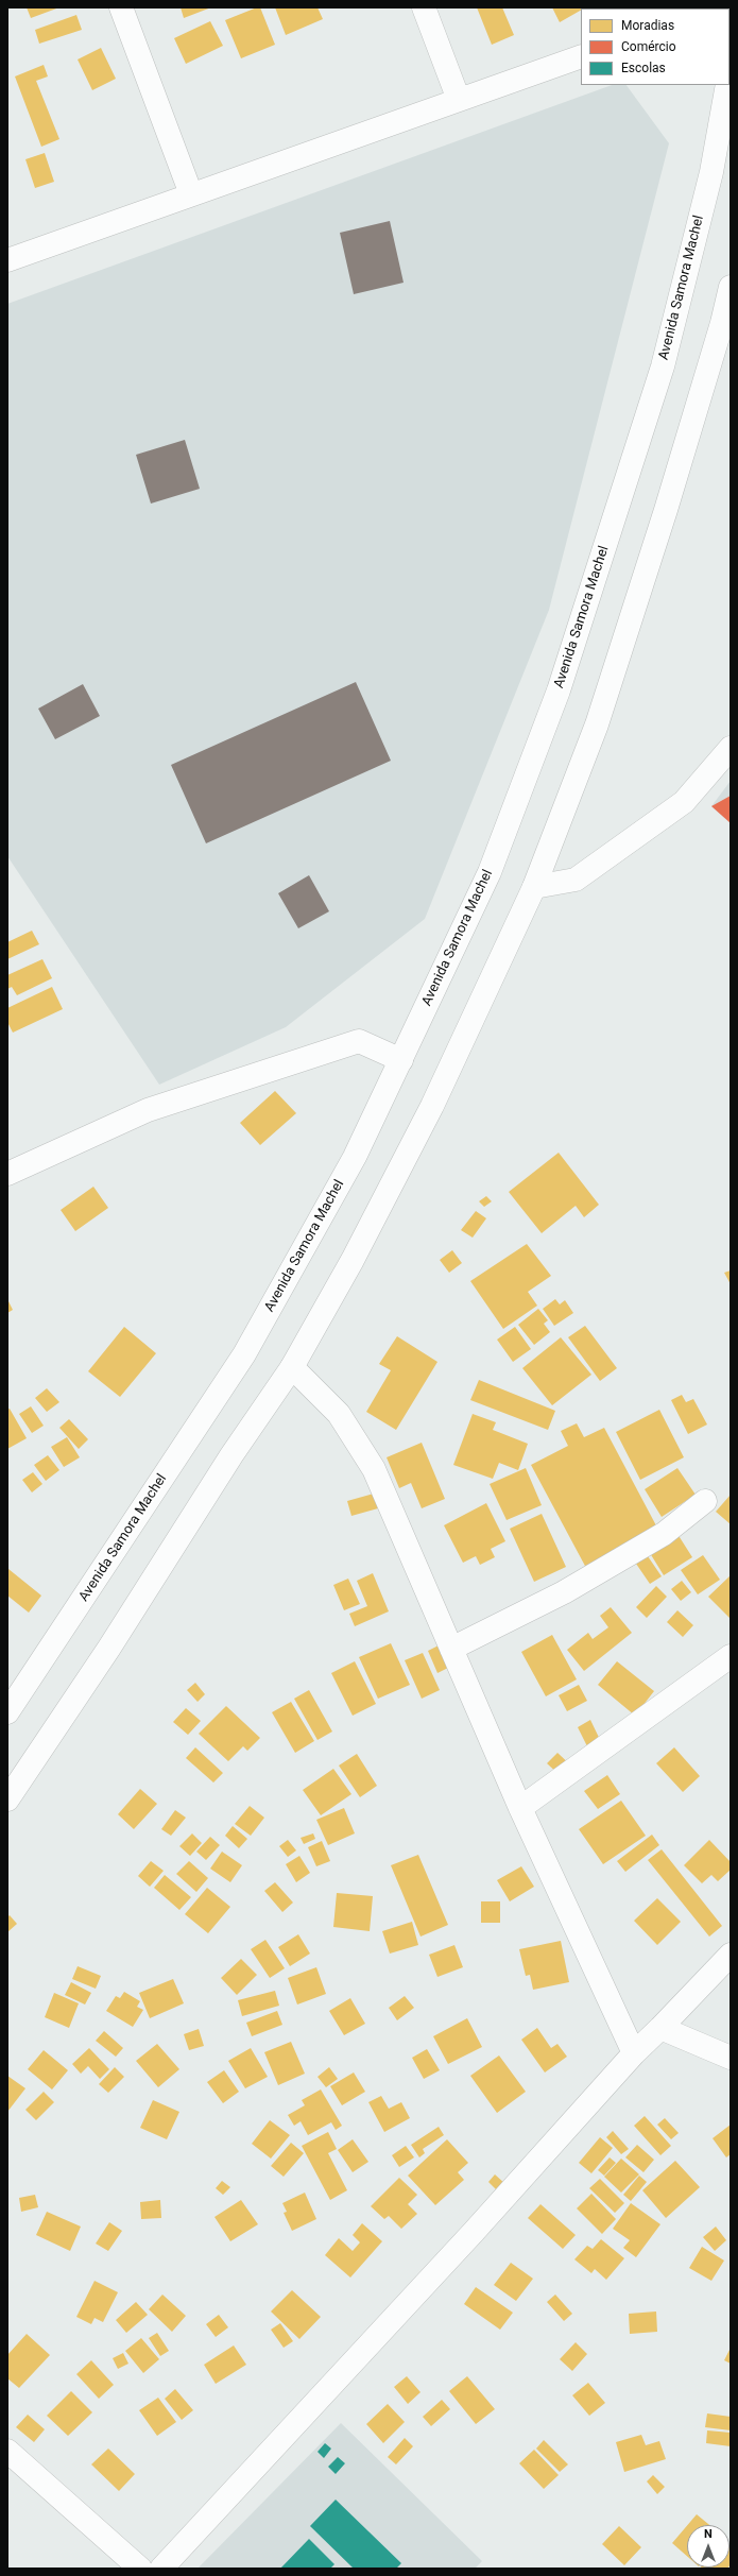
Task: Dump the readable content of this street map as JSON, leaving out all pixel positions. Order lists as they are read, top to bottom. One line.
{"streets":{"main road":["Avenida Samora Machel"]},"legend":["Moradias","Comércio","Escolas"],"north":"top"}
